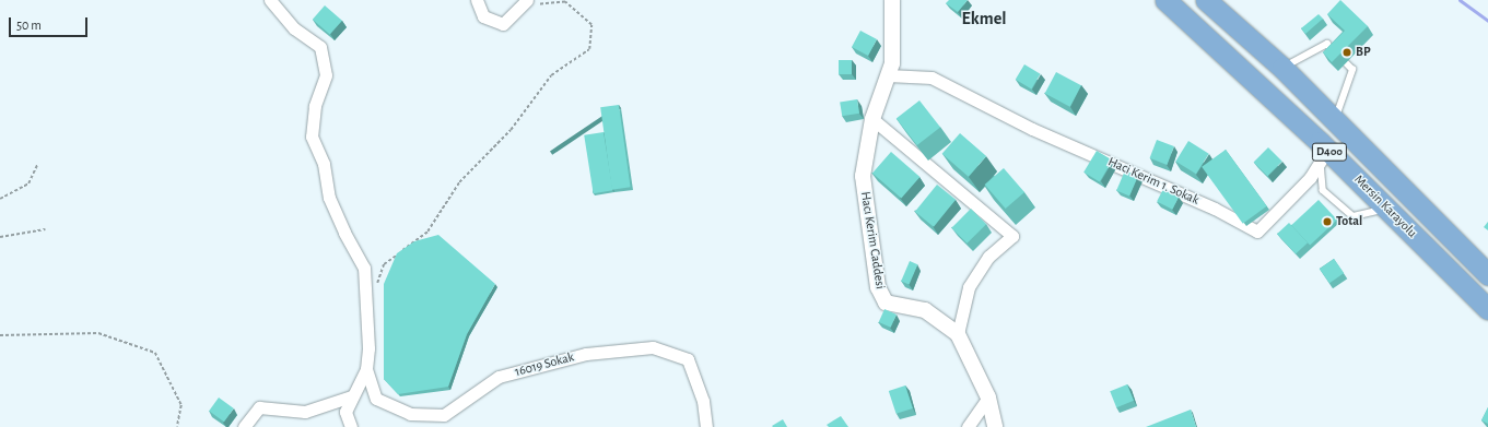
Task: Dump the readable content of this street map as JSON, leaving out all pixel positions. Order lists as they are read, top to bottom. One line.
{"streets":{"highway":["D400","Mersin Karayolu"],"street":["Haci Kerim 1. Sokak","Hacı Kerim Caddesi","16019 Sokak"]},"crossings":[["Haci Kerim 1. Sokak","Mersin Karayolu"],["Haci Kerim 1. Sokak","Hacı Kerim Caddesi"]],"districts":["Ekmel"],"places":["BP","Total"],"scale_bar":"50 m"}
